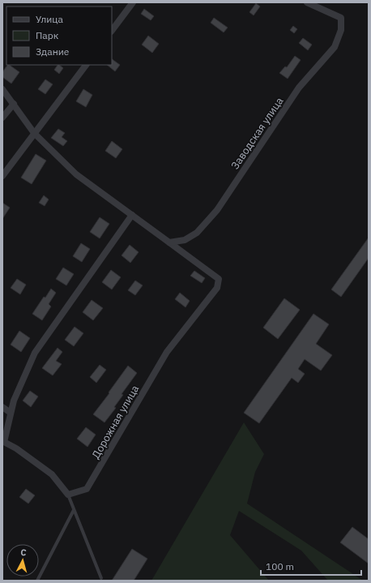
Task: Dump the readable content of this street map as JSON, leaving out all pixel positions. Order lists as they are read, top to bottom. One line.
{"streets":{"street":["Заводская улица","Дорожная улица"]},"crossings":[["Заводская улица","Дорожная улица"]],"legend":["Улица","Парк","Здание"],"scale_bar":"100 m","north":"top"}
